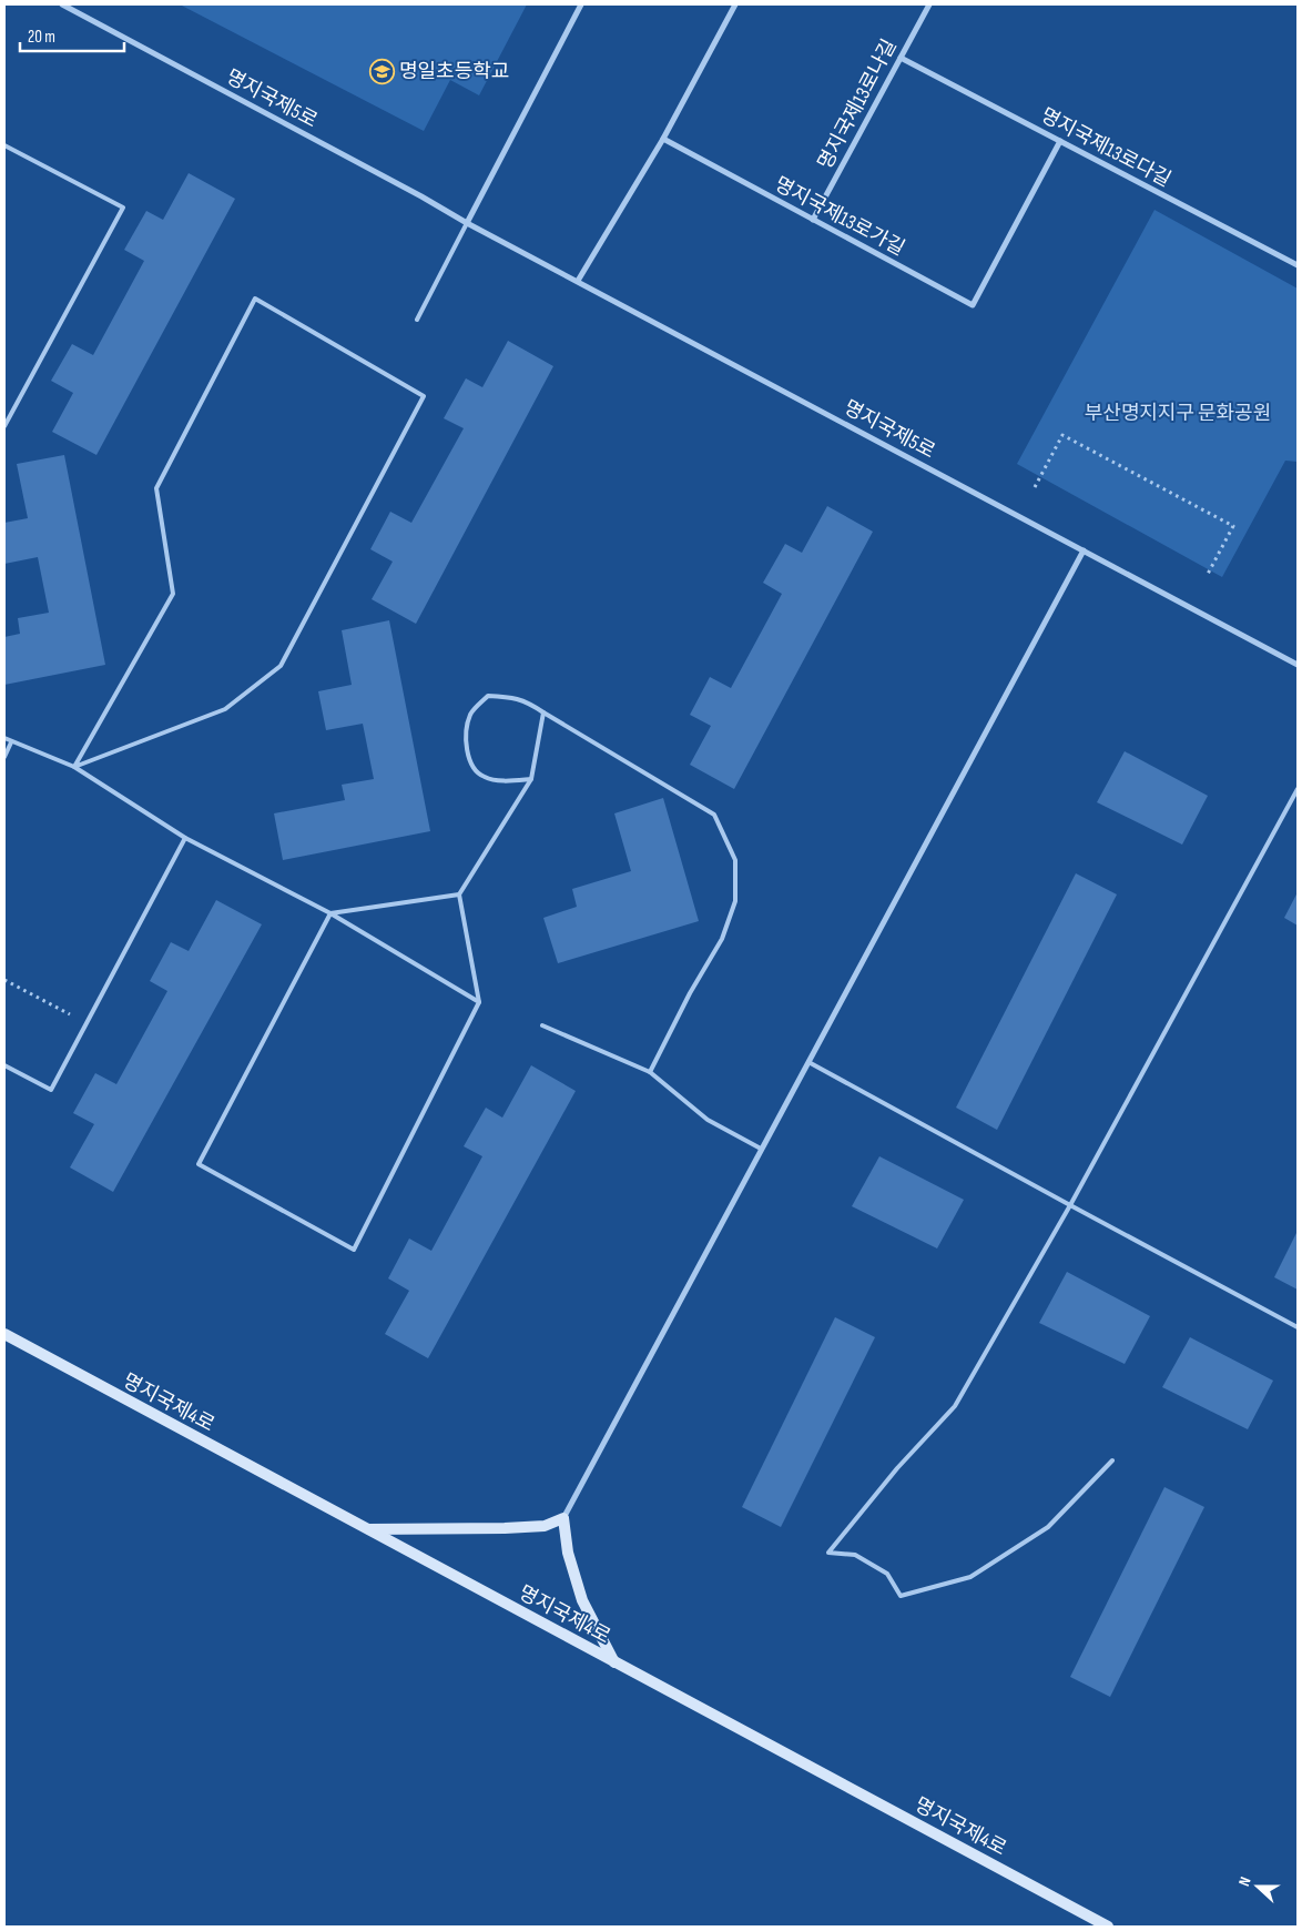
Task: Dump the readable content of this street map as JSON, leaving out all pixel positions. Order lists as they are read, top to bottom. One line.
{"streets":{"main road":["명지국제4로"],"street":["명지국제5로","명지국제13로나길","명지국제13로다길","명지국제13로가길"]},"crossings":[["명지국제13로나길","명지국제13로다길"],["명지국제13로나길","명지국제13로가길"],["명지국제13로다길","명지국제13로가길"]],"parks":["부산명지지구 문화공원"],"places":{"school or university":["명일초등학교"]},"scale_bar":"20 m","north":"left"}
